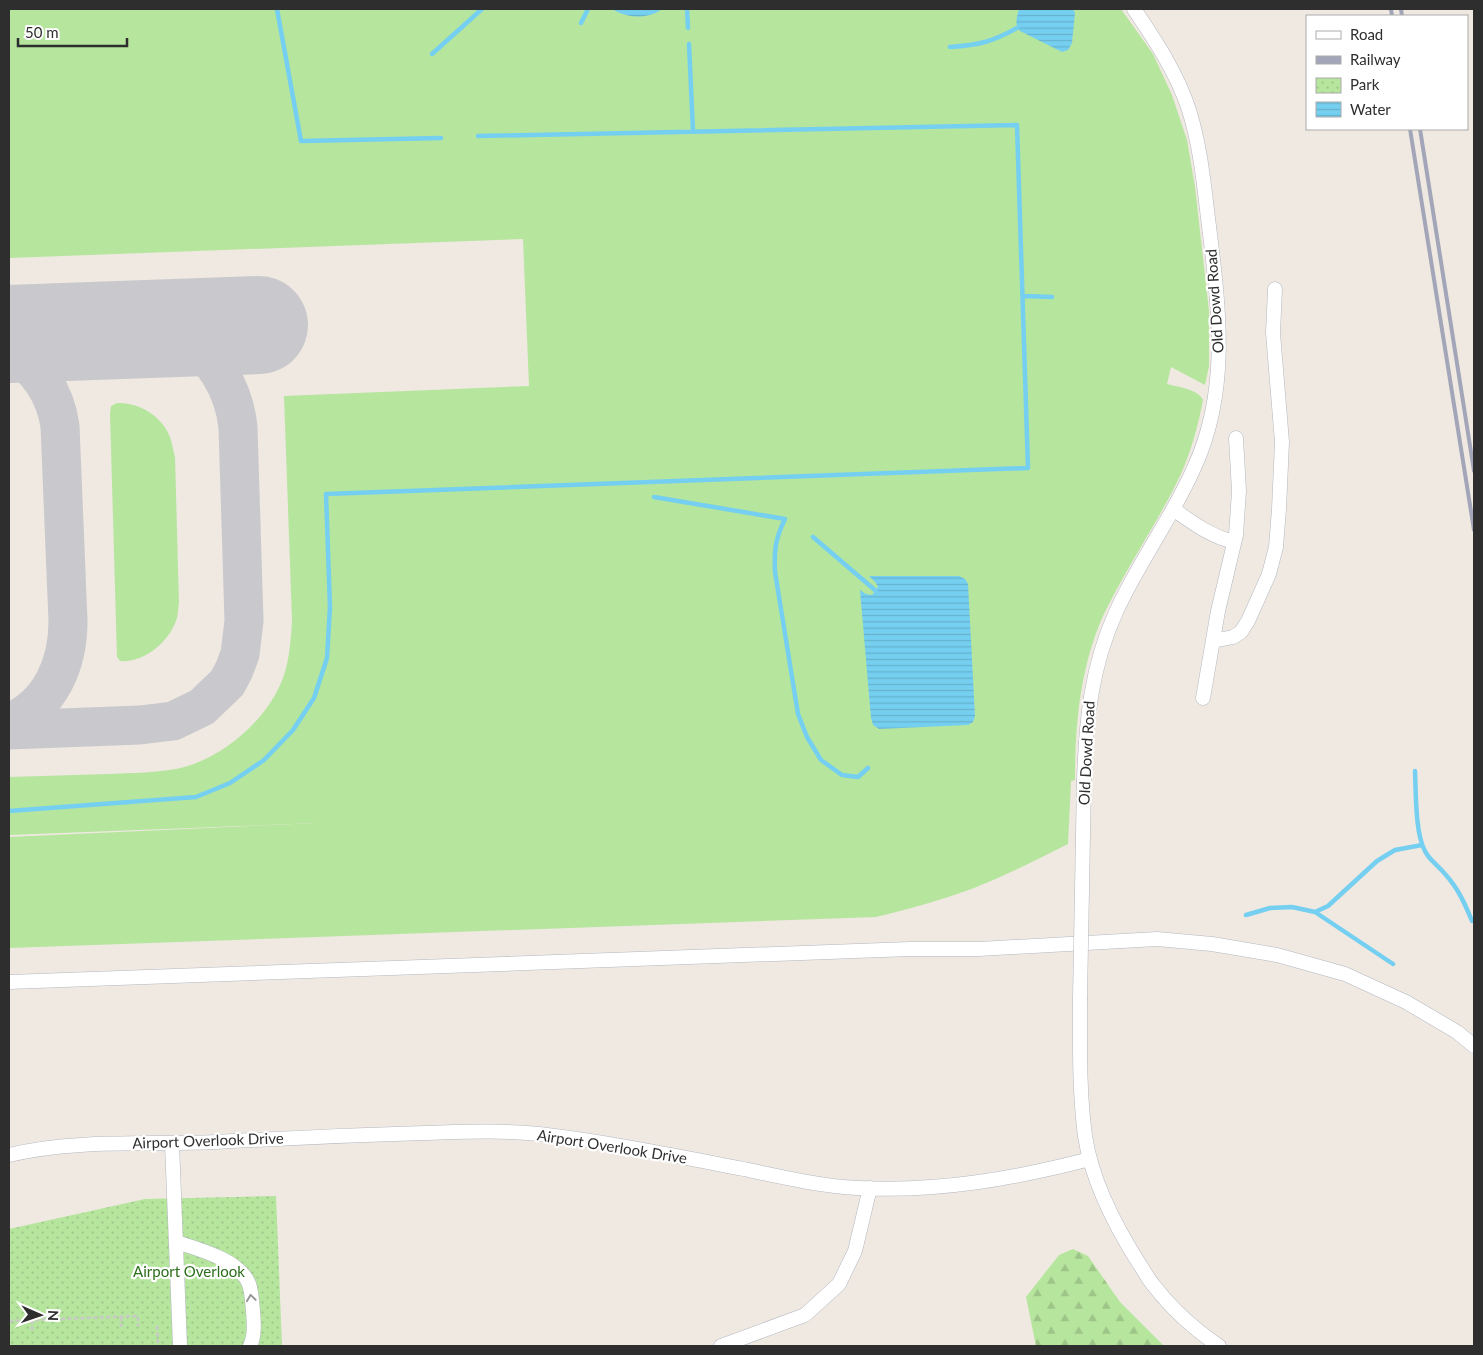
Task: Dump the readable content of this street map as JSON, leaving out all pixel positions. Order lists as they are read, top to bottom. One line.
{"streets":{"street":["Old Dowd Road","Airport Overlook Drive"]},"crossings":[["Old Dowd Road","Airport Overlook Drive"]],"parks":["Airport Overlook"],"legend":["Road","Railway","Park","Water"],"scale_bar":"50 m","north":"right"}
